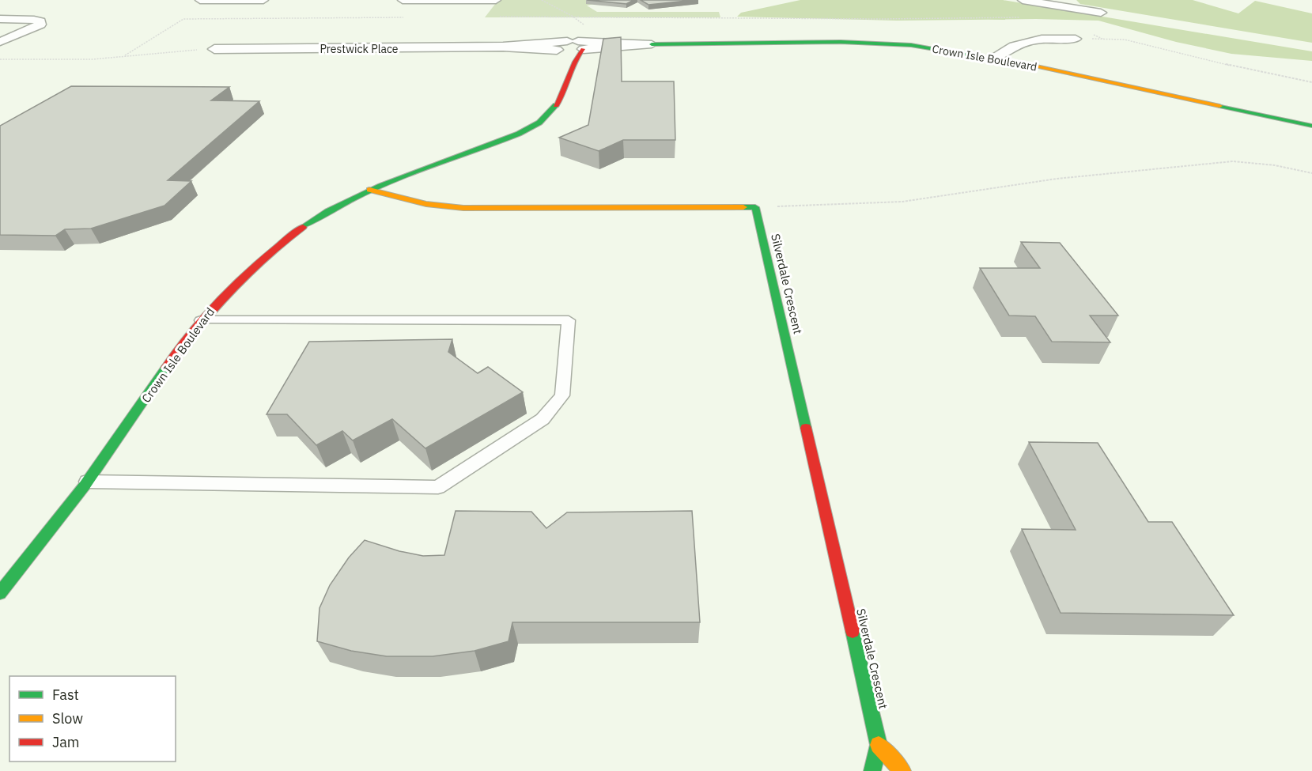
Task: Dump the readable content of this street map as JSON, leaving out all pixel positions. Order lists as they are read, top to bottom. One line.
{"streets":{"street":["Prestwick Place","Crown Isle Boulevard","Silverdale Crescent"]},"crossings":[["Prestwick Place","Crown Isle Boulevard"]],"legend":["Fast","Slow","Jam"]}
